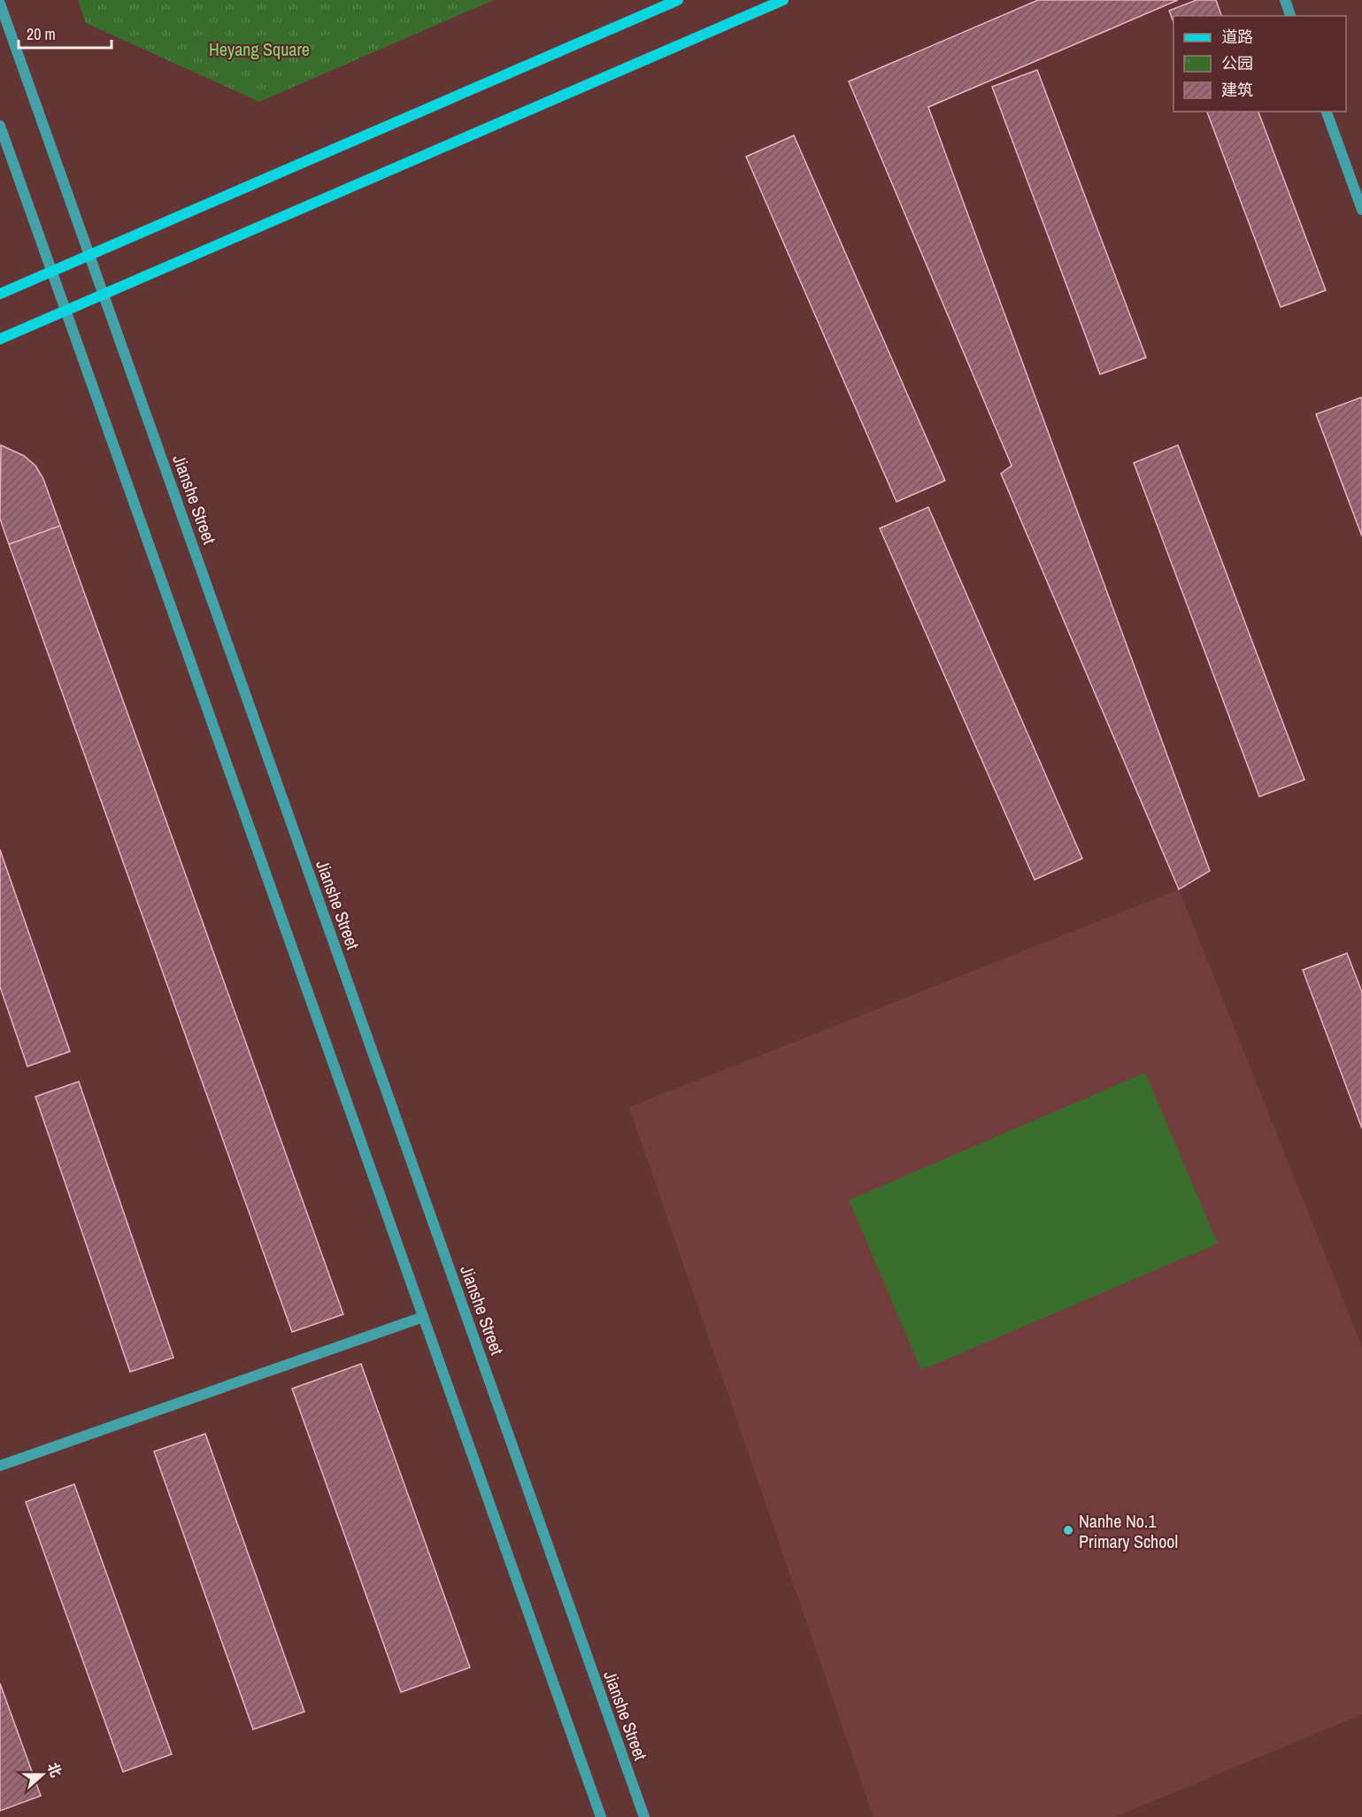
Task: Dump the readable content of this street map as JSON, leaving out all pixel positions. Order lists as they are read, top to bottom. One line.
{"streets":{"street":["Jianshe Street"]},"parks":["Heyang Square"],"places":["Nanhe No.1 Primary School"],"legend":["道路","公园","建筑"],"scale_bar":"20 m","north":"right"}
